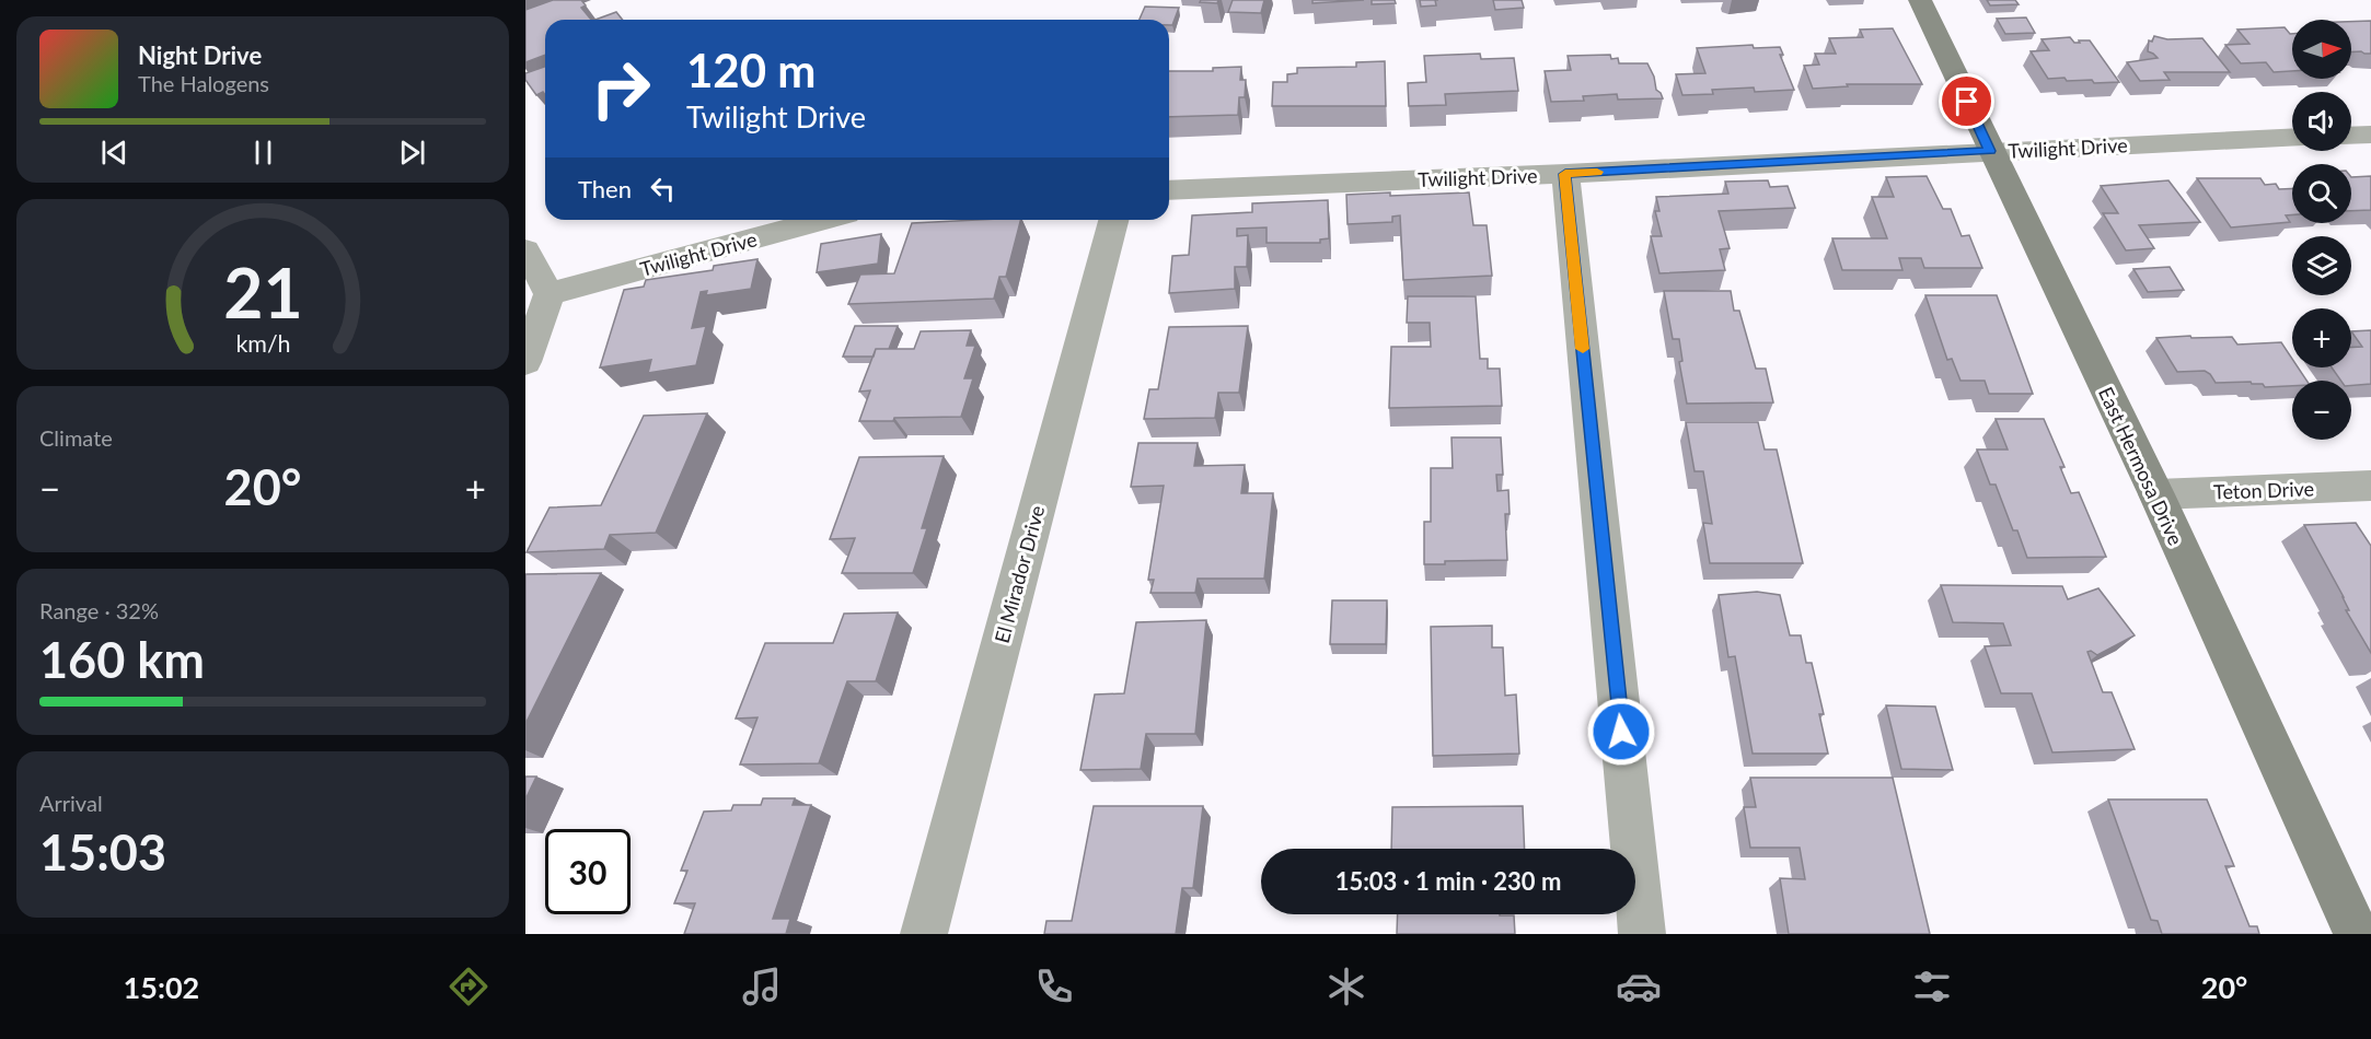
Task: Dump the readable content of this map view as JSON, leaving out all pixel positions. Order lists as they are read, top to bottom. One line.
{"streets":{"street":["Twilight Drive","East Hermosa Drive","Teton Drive","El Mirador Drive"]},"crossings":[["Twilight Drive","East Hermosa Drive"],["East Hermosa Drive","Teton Drive"]],"north":"right","page":{"map_buttons":["+","−"],"turn":["120 m","Twilight Drive"],"song":["Night Drive","The Halogens"],"then":"Then","tile":["Climate",["Range · 32%","160 km"],["Arrival","15:03"]],"heat":["−","20°","+"],"limit":"30","trip":"15:03 · 1 min · 230 m","tabs":["15:02","20°"],"gauge":["21","km/h"]}}
